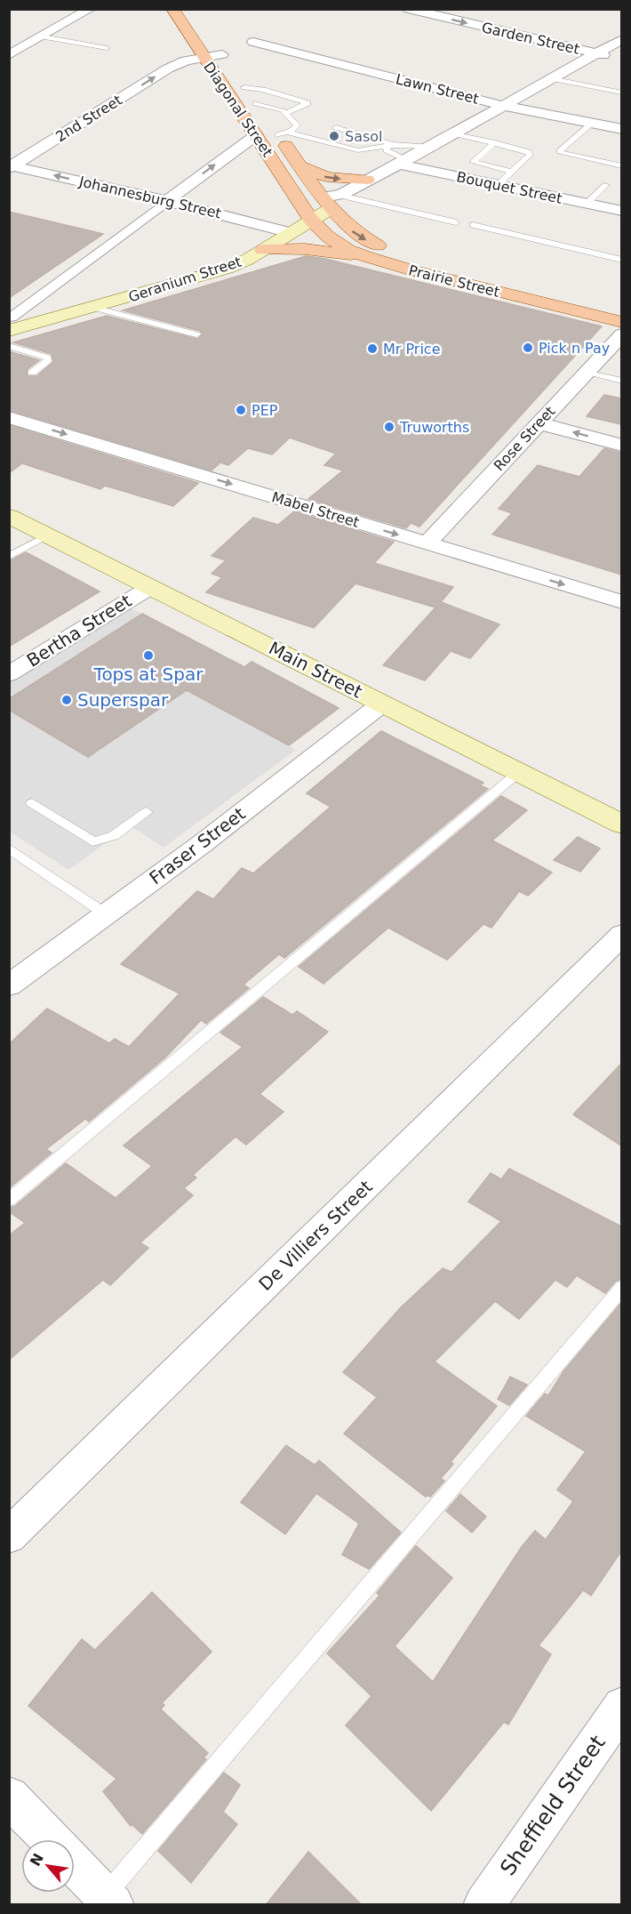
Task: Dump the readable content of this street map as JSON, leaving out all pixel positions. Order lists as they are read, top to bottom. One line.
{"streets":{"main road":["Diagonal Street","Geranium Street","Prairie Street","Main Street"],"street":["Garden Street","Lawn Street","2nd Street","Bouquet Street","Johannesburg Street","Rose Street","Mabel Street","Bertha Street","Fraser Street","De Villiers Street","Sheffield Street"]},"crossings":[["Garden Street","Geranium Street"],["Lawn Street","Geranium Street"],["Diagonal Street","2nd Street"],["Diagonal Street","Geranium Street"],["Diagonal Street","Prairie Street"],["2nd Street","Johannesburg Street"],["Bouquet Street","Geranium Street"],["Johannesburg Street","Geranium Street"],["Geranium Street","Prairie Street"],["Rose Street","Mabel Street"],["Bertha Street","Main Street"],["Main Street","Fraser Street"]],"one_way":["Garden Street","Johannesburg Street","Mabel Street"],"places":["Sasol","Pick n Pay","Mr Price","PEP","Truworths","Tops at Spar","Superspar"],"north":"top left"}
